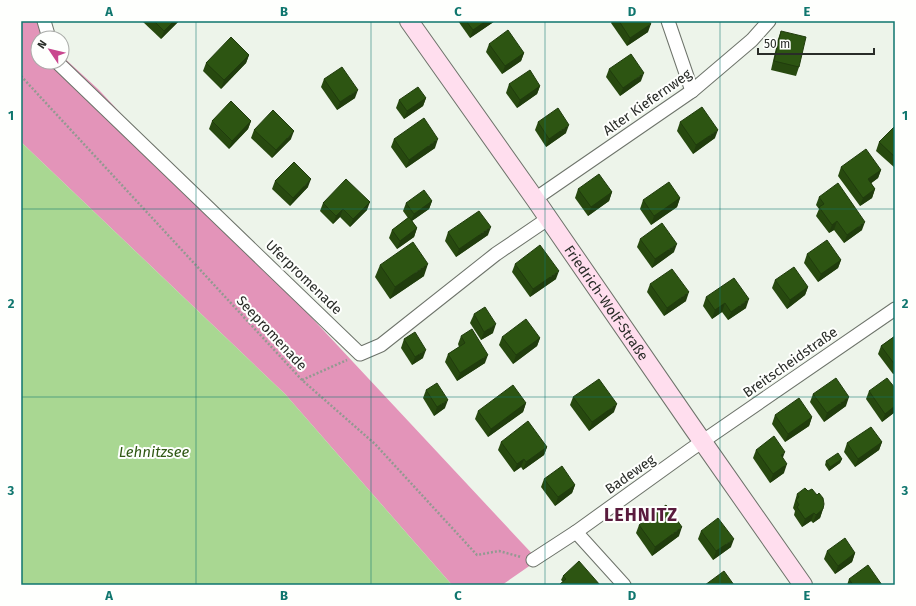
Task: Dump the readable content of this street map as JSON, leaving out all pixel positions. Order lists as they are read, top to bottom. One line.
{"streets":{"street":["Alter Kiefernweg","Uferpromenade","Friedrich-Wolf-Straße","Breitscheidstraße","Badeweg"],"path":["Seepromenade"]},"crossings":[["Alter Kiefernweg","Friedrich-Wolf-Straße"],["Friedrich-Wolf-Straße","Breitscheidstraße"],["Friedrich-Wolf-Straße","Badeweg"],["Seepromenade","Badeweg"],["Breitscheidstraße","Badeweg"]],"districts":["LEHNITZ"],"water":["Lehnitzsee"],"scale_bar":"50 m","north":"top left","grid":{"columns":["A","B","C","D","E"],"rows":["1","2","3"]}}
